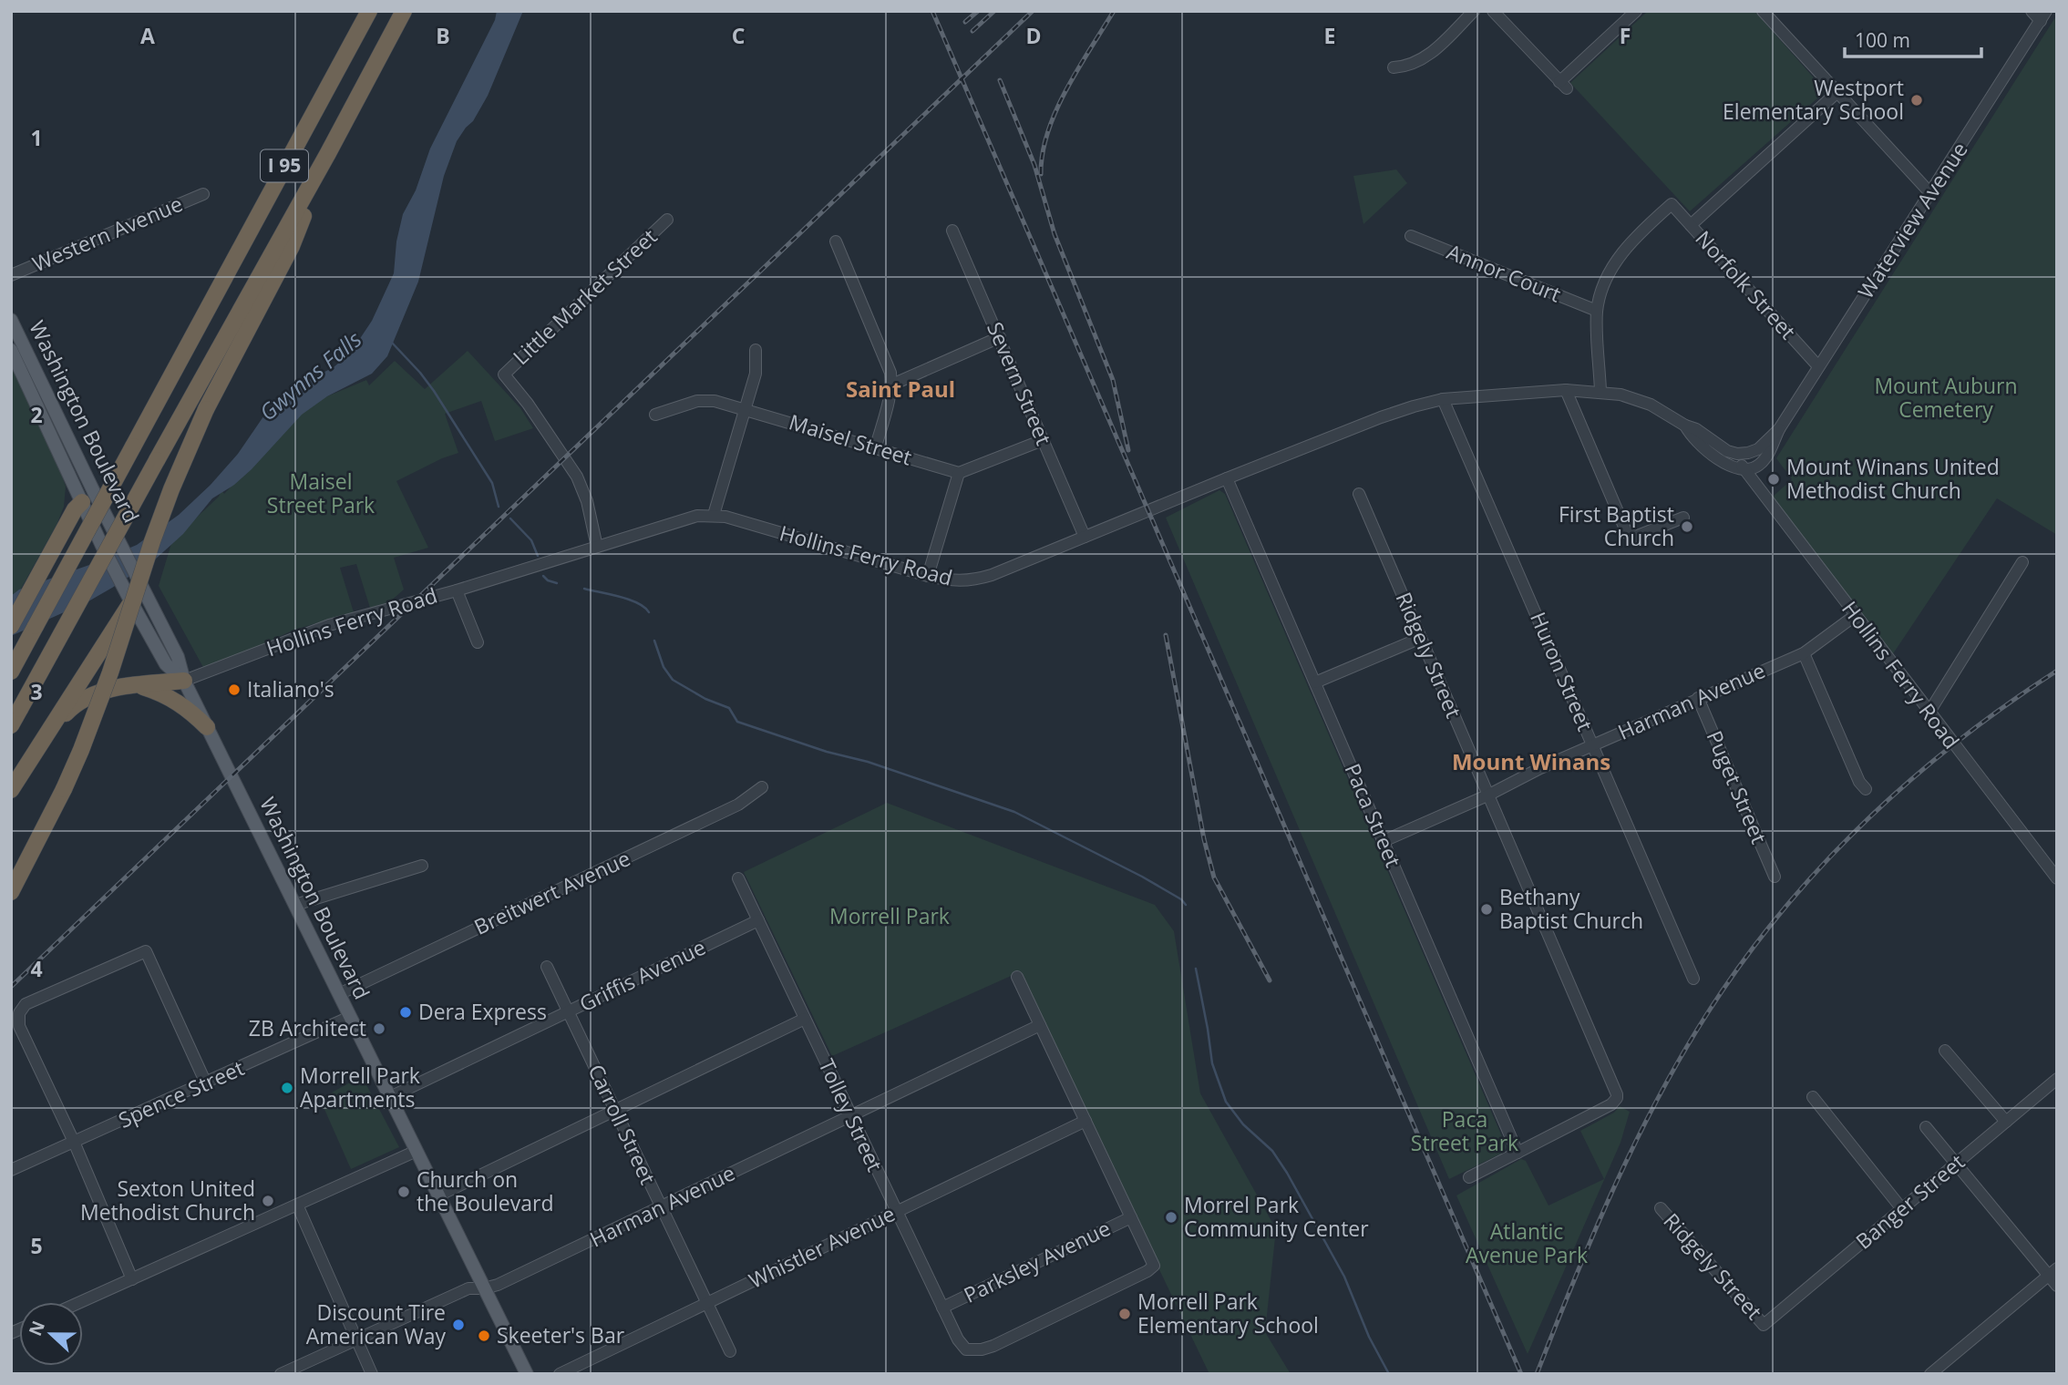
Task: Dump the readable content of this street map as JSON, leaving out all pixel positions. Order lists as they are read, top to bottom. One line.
{"streets":{"highway":["I 95"],"main road":["Washington Boulevard"],"street":["Waterview Avenue","Western Avenue","Annor Court","Norfolk Street","Little Market Street","Severn Street","Maisel Street","Hollins Ferry Road","Ridgely Street","Huron Street","Harman Avenue","Puget Street","Paca Street","Breitwert Avenue","Griffis Avenue","Spence Street","Tolley Street","Carroll Street","Banger Street","Whistler Avenue","Parksley Avenue"]},"crossings":[["Waterview Avenue","Norfolk Street"],["Waterview Avenue","Hollins Ferry Road"],["Annor Court","Norfolk Street"],["Little Market Street","Hollins Ferry Road"],["Severn Street","Hollins Ferry Road"],["Washington Boulevard","Hollins Ferry Road"],["Washington Boulevard","Harman Avenue"],["Washington Boulevard","Breitwert Avenue"],["Washington Boulevard","Griffis Avenue"],["Washington Boulevard","Spence Street"],["Hollins Ferry Road","Huron Street"],["Hollins Ferry Road","Harman Avenue"],["Hollins Ferry Road","Paca Street"],["Ridgely Street","Harman Avenue"],["Ridgely Street","Paca Street"],["Ridgely Street","Banger Street"],["Huron Street","Harman Avenue"],["Harman Avenue","Puget Street"],["Harman Avenue","Paca Street"],["Harman Avenue","Tolley Street"],["Harman Avenue","Carroll Street"],["Griffis Avenue","Tolley Street"],["Griffis Avenue","Carroll Street"],["Tolley Street","Whistler Avenue"],["Tolley Street","Parksley Avenue"],["Carroll Street","Whistler Avenue"]],"districts":["Saint Paul","Mount Winans"],"water":["Gwynns Falls"],"parks":["Mount Auburn Cemetery","Maisel Street Park","Morrell Park","Paca Street Park","Atlantic Avenue Park"],"places":["Westport Elementary School","Mount Winans United Methodist Church","First Baptist Church","Italiano's","Bethany Baptist Church","Dera Express","ZB Architect","Morrell Park Apartments","Church on the Boulevard","Sexton United Methodist Church","Morrel Park Community Center","Morrell Park Elementary School","Discount Tire American Way","Skeeter's Bar"],"scale_bar":"100 m","north":"left","grid":{"columns":["A","B","C","D","E","F"],"rows":["1","2","3","4","5"]}}
